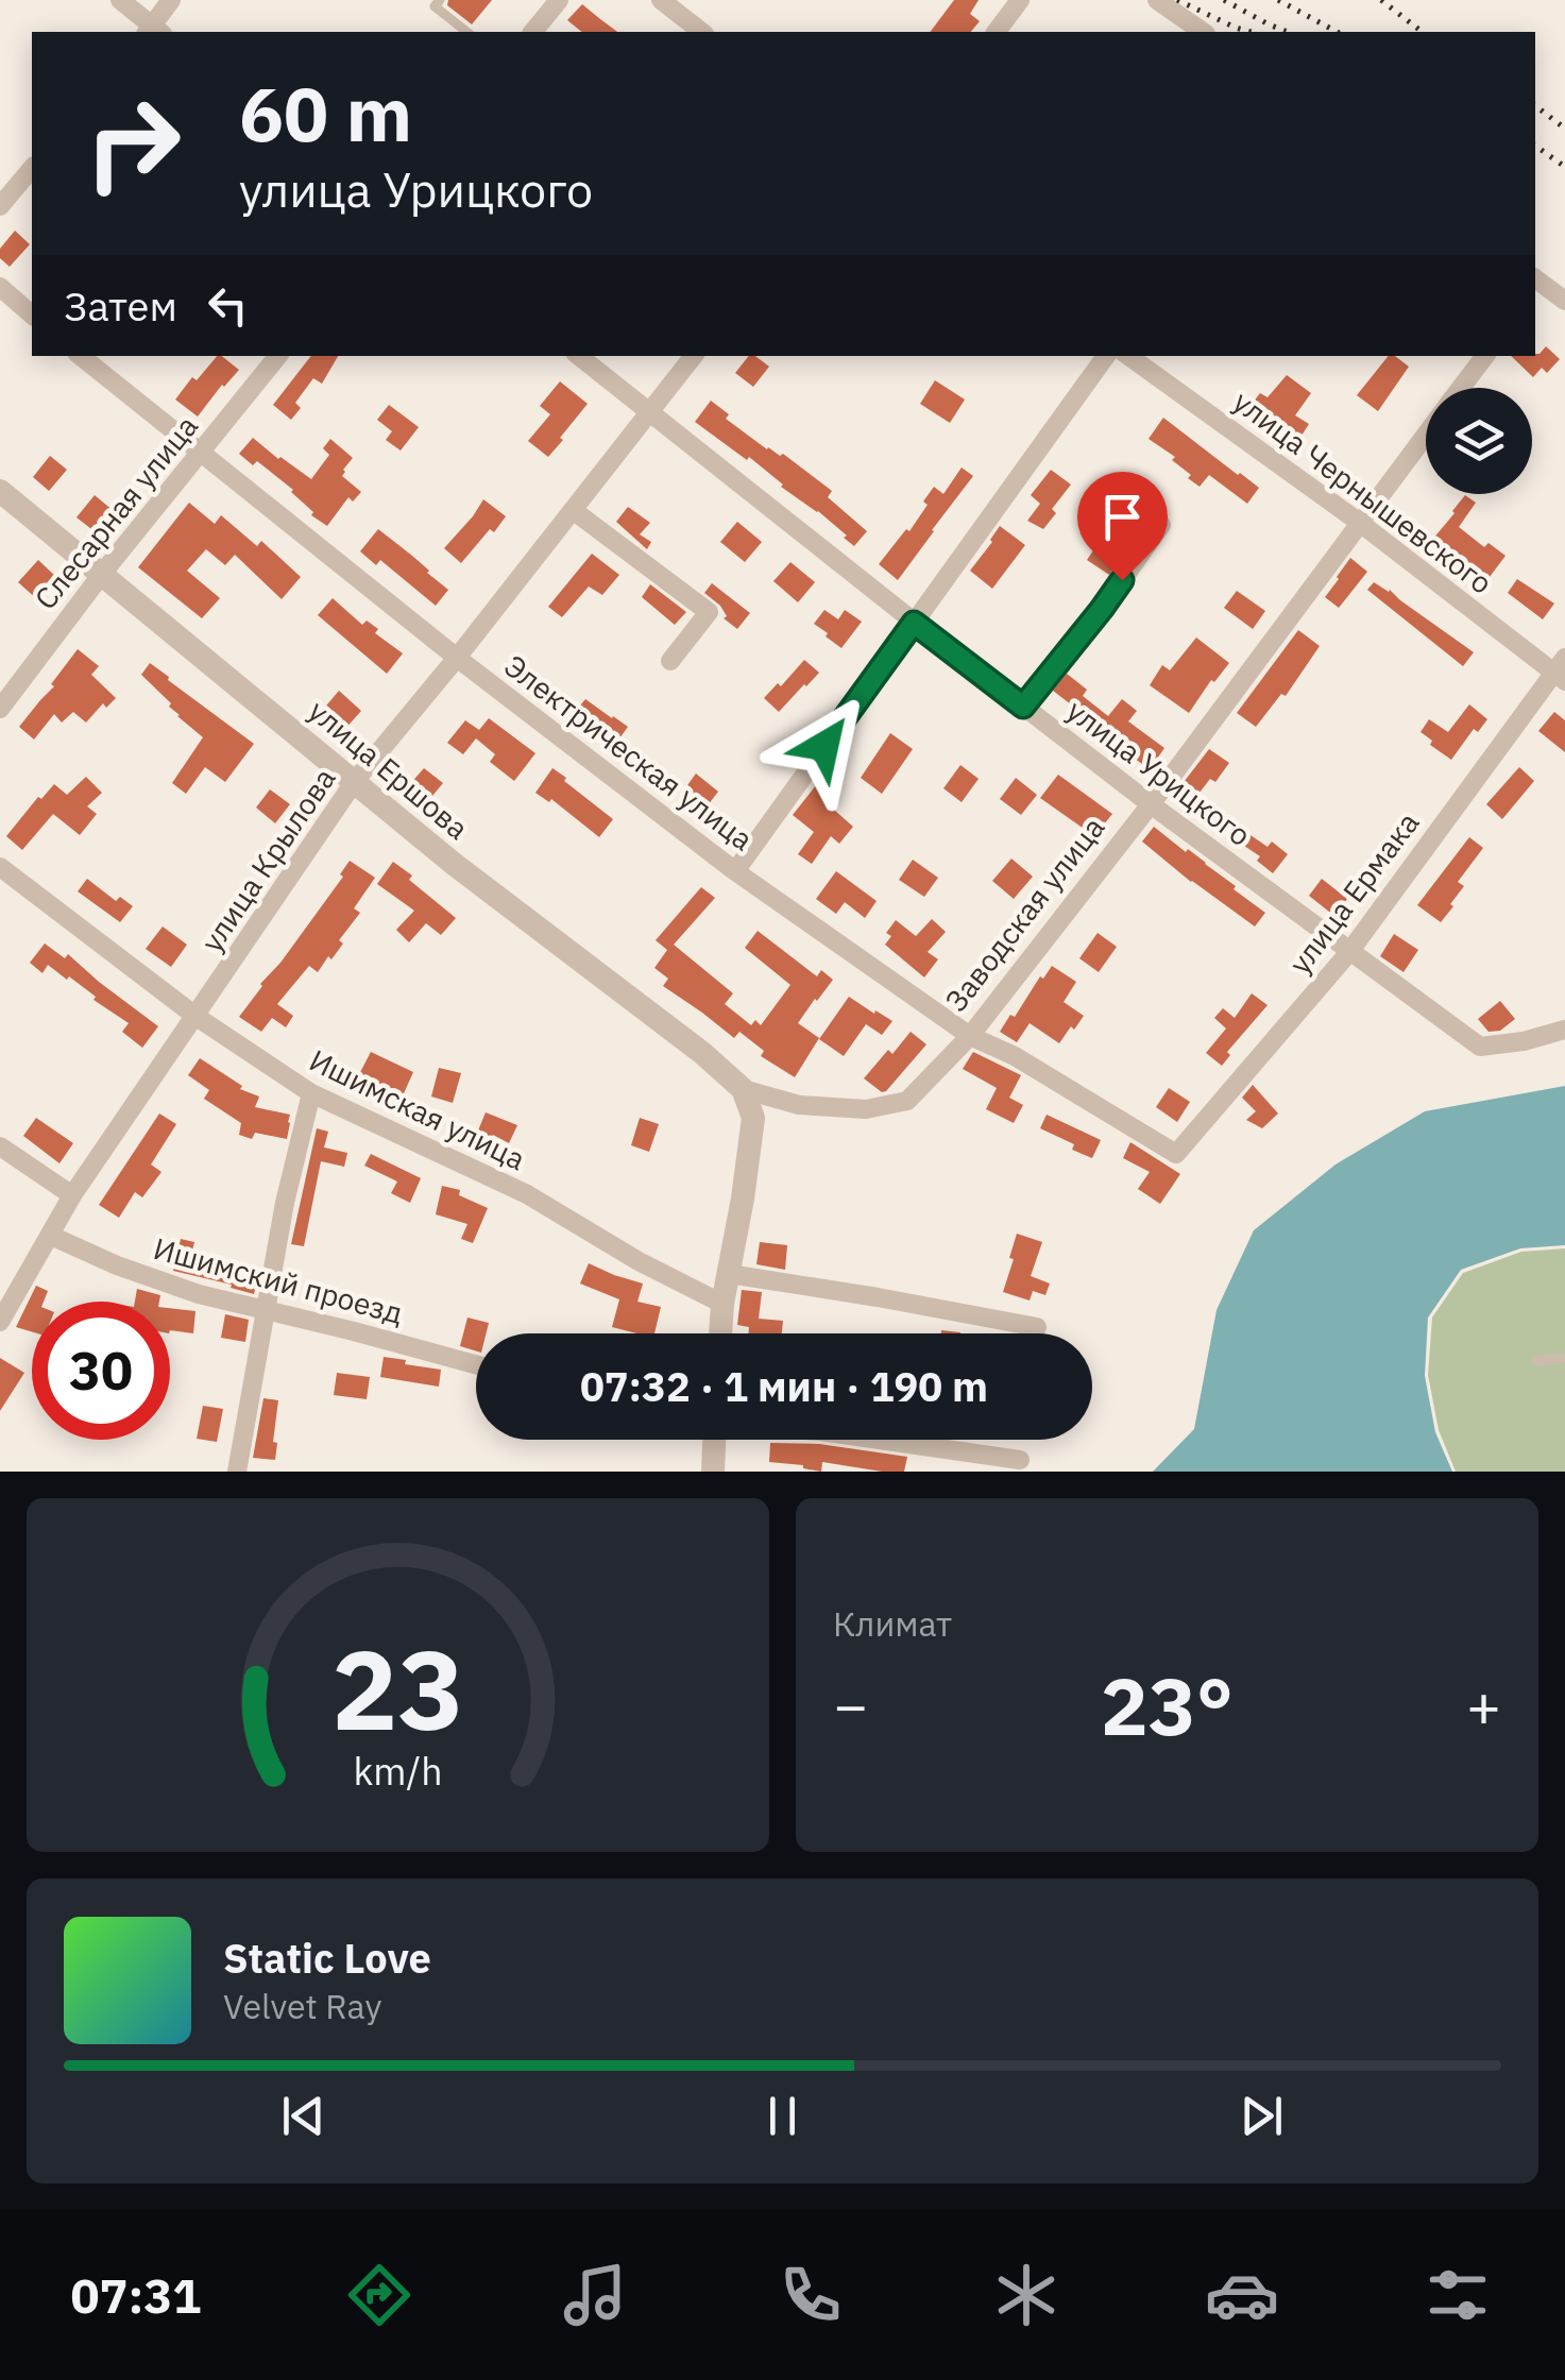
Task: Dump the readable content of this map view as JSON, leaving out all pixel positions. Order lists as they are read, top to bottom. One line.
{"streets":{"street":["улица Чернышевского","Слесарная улица","Электрическая улица","улица Ершова","улица Урицкого","улица Крылова","улица Ермака","Заводская улица","Ишимская улица","Ишимский проезд"]},"crossings":[["улица Чернышевского","улица Ермака"],["улица Чернышевского","Заводская улица"],["Слесарная улица","Электрическая улица"],["Слесарная улица","улица Ершова"],["Электрическая улица","улица Крылова"],["Электрическая улица","улица Ермака"],["Электрическая улица","Заводская улица"],["улица Ершова","улица Крылова"],["улица Ершова","Заводская улица"],["улица Урицкого","улица Крылова"],["улица Урицкого","улица Ермака"],["улица Урицкого","Заводская улица"],["улица Крылова","Ишимская улица"],["улица Крылова","Ишимский проезд"]],"page":{"turn":["60 m","улица Урицкого"],"then":"Затем","limit":"30","trip":"07:32 · 1 мин · 190 m","tile":"Климат","heat":["−","23°","+"],"song":["Static Love","Velvet Ray"],"tabs":"07:31","gauge":["23","km/h"]}}
